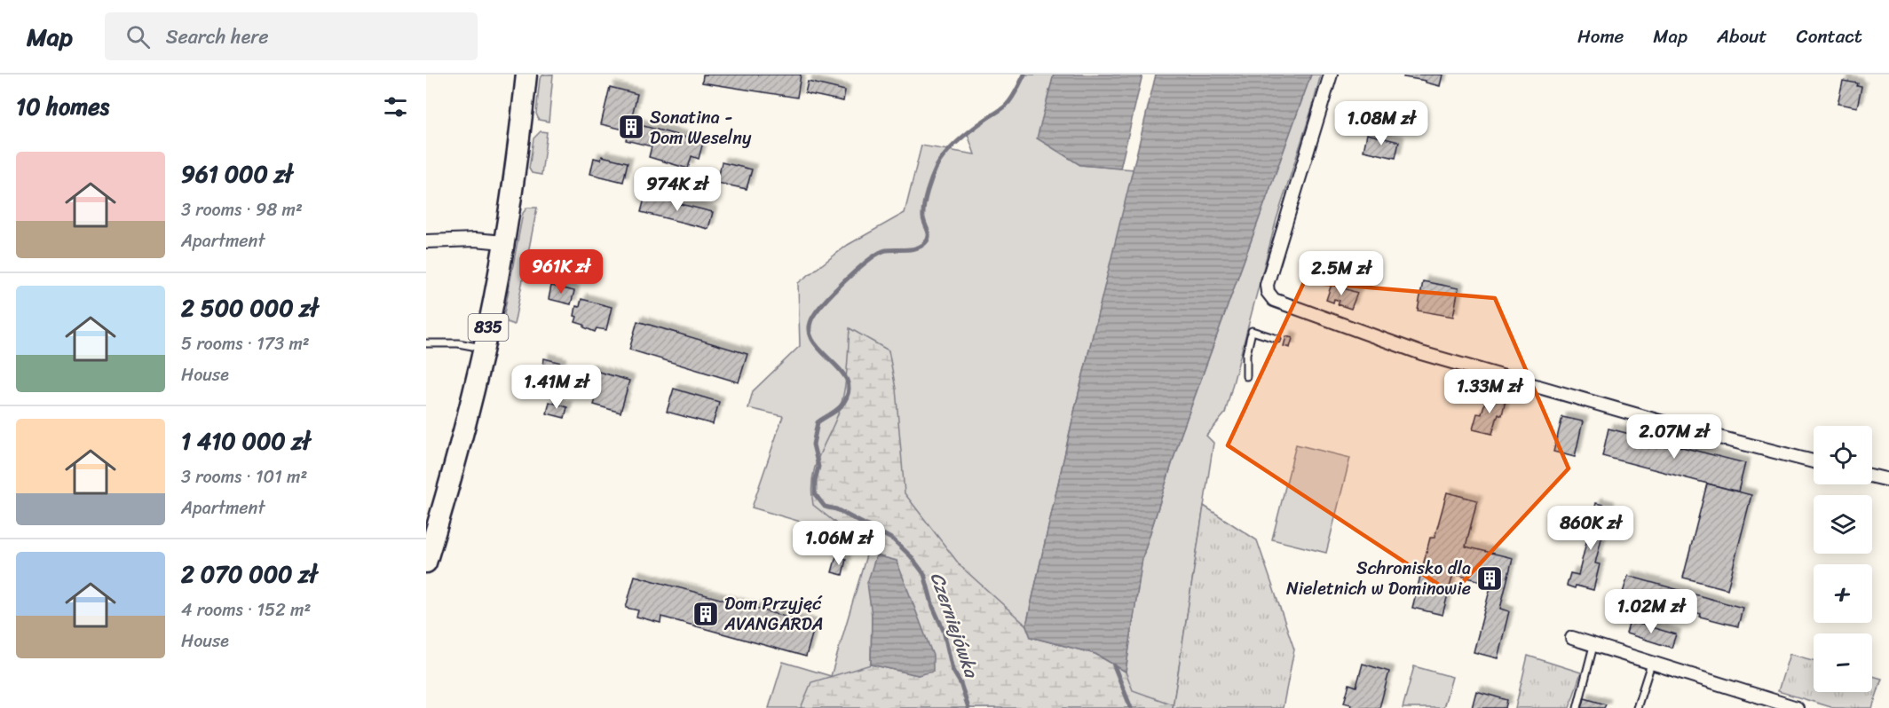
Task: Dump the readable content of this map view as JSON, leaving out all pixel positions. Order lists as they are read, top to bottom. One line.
{"streets":{"main road":["835"]},"water":["Czerniejówka"],"places":{"building":["Sonatina - Dom Weselny","Schronisko dla Nieletnich w Dominowie","Dom Przyjęć AVANGARDA"]},"page":{"header":"Map","search":"Search here","nav":["Home","Map","About","Contact"],"heading":"10 homes","price":["1.08M zł","974K zł","961K zł","2.5M zł","1.41M zł","1.33M zł","2.07M zł","860K zł","1.06M zł","1.02M zł"],"list":[{"name":"961 000 zł","note":"3 rooms · 98 m² · Apartment"},{"name":"2 500 000 zł","note":"5 rooms · 173 m² · House"},{"name":"1 410 000 zł","note":"3 rooms · 101 m² · Apartment"},{"name":"2 070 000 zł","note":"4 rooms · 152 m² · House"}],"map_buttons":["+","−"]}}
